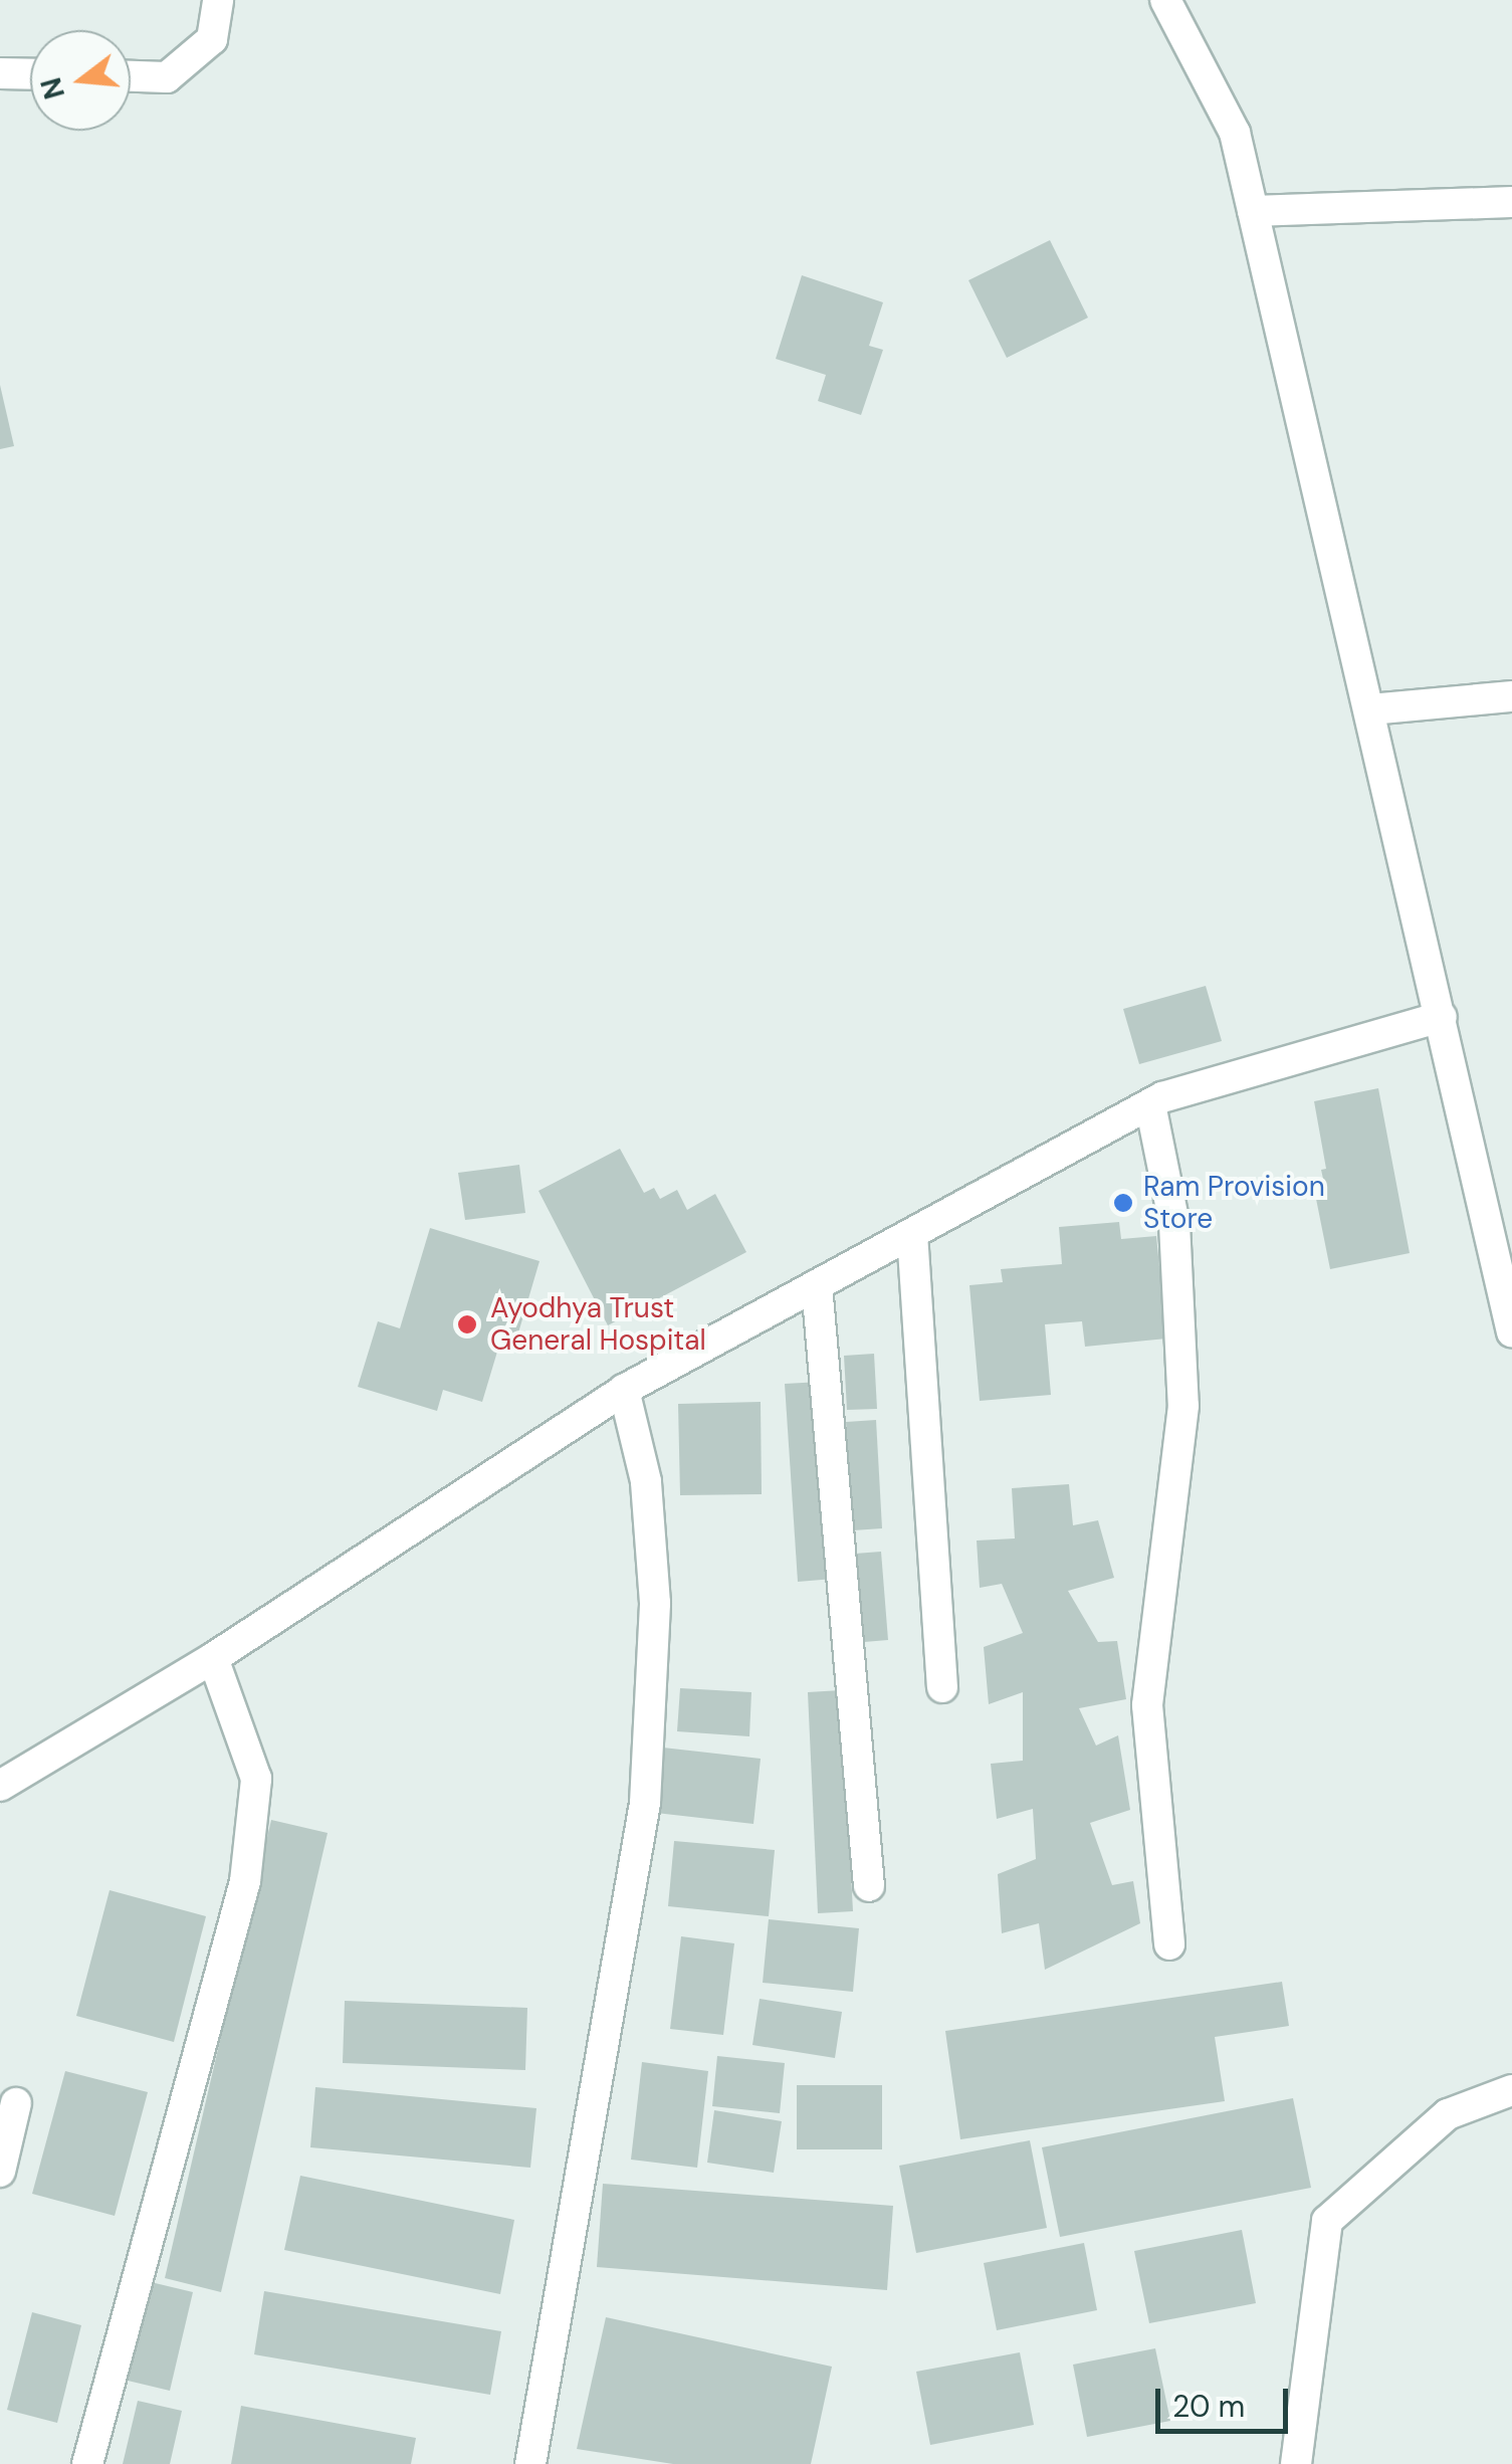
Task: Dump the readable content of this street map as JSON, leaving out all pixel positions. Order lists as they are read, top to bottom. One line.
{"places":["Ram Provision Store","Ayodhya Trust General Hospital"],"scale_bar":"20 m","north":"left"}
